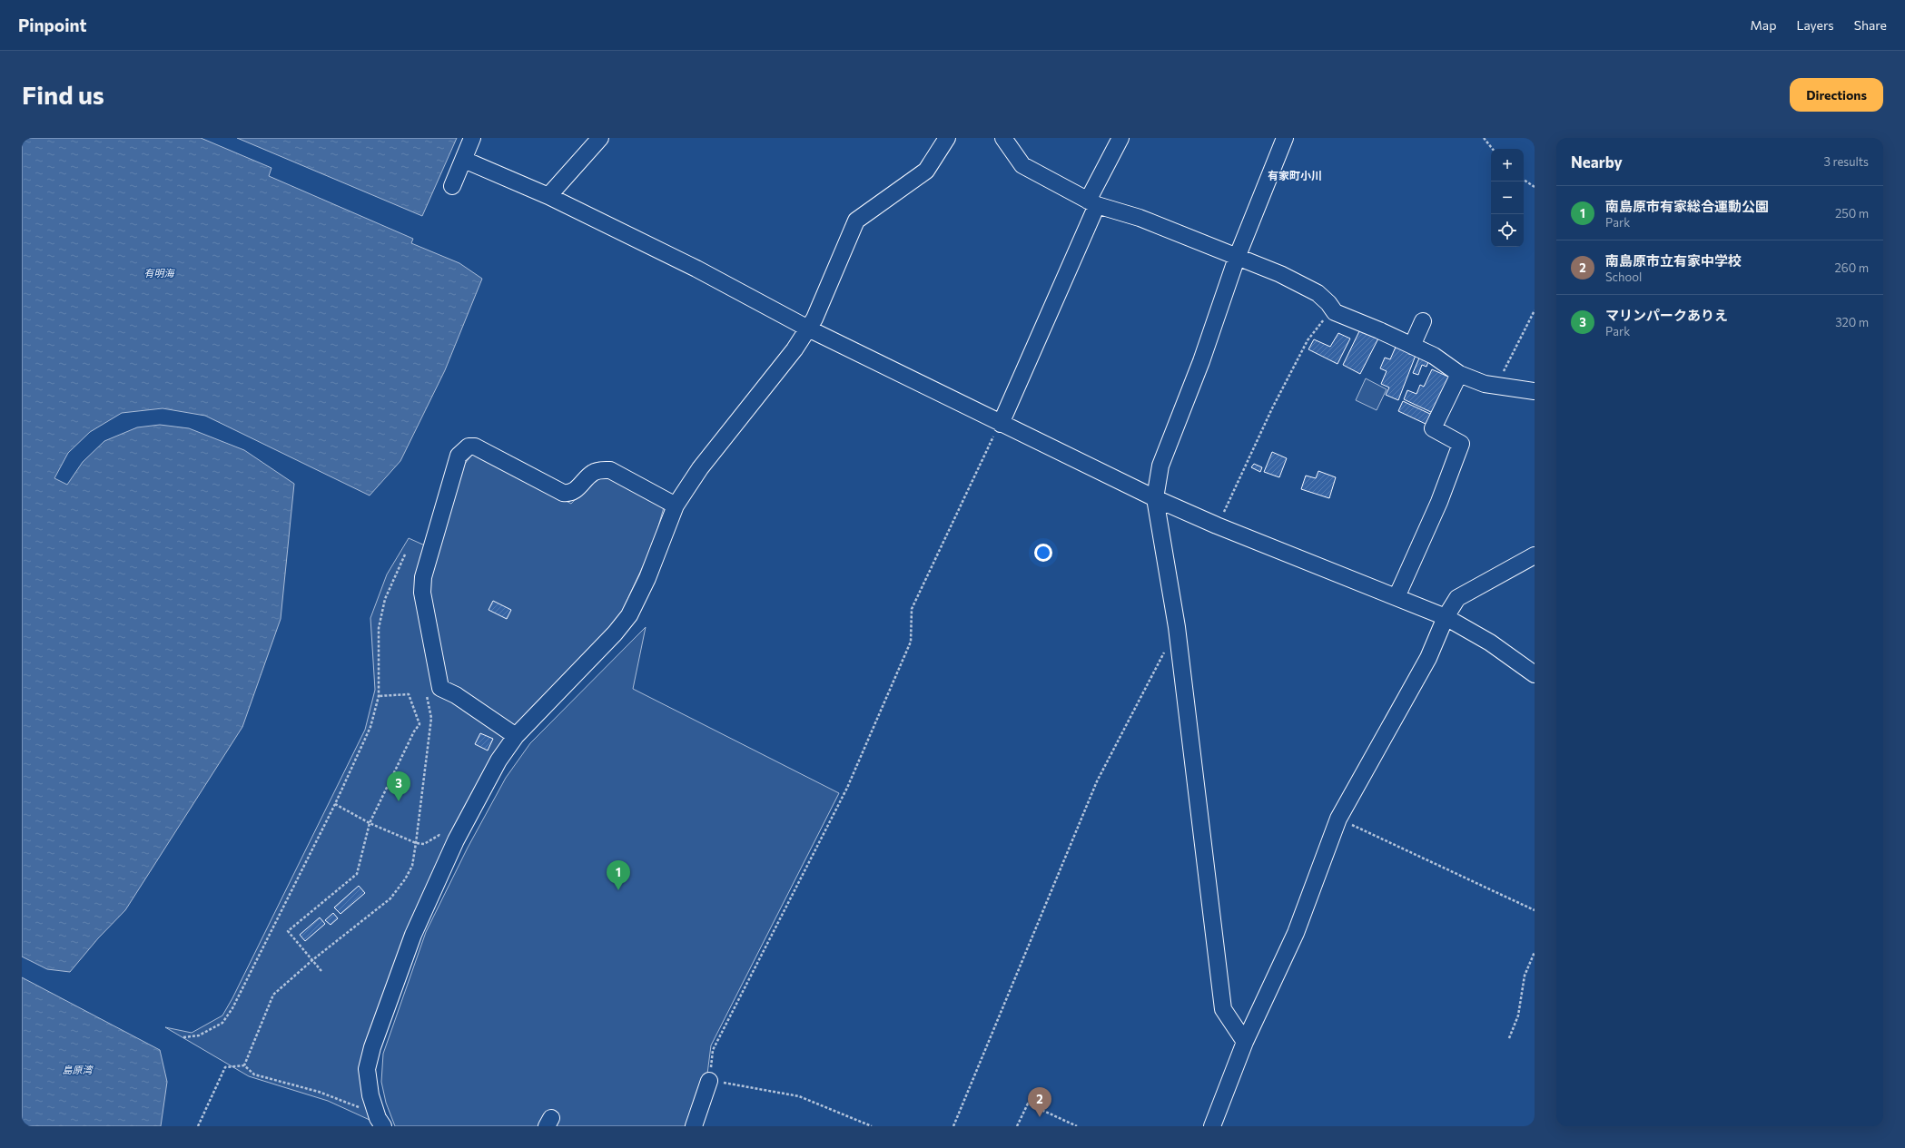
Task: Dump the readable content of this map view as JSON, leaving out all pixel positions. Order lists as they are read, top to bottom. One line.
{"districts":["有家町小川"],"water":["有明海","島原湾"],"page":{"header":"Pinpoint","nav":["Map","Layers","Share"],"buttons":"Directions","title":"Find us","heading":["Nearby","3 results"],"map_buttons":["+","−"],"list":[{"mark":"1","name":"南島原市有家総合運動公園","note":"Park","value":"250 m"},{"mark":"2","name":"南島原市立有家中学校","note":"School","value":"260 m"},{"mark":"3","name":"マリンパークありえ","note":"Park","value":"320 m"}],"pins":["3","1","2"]}}
